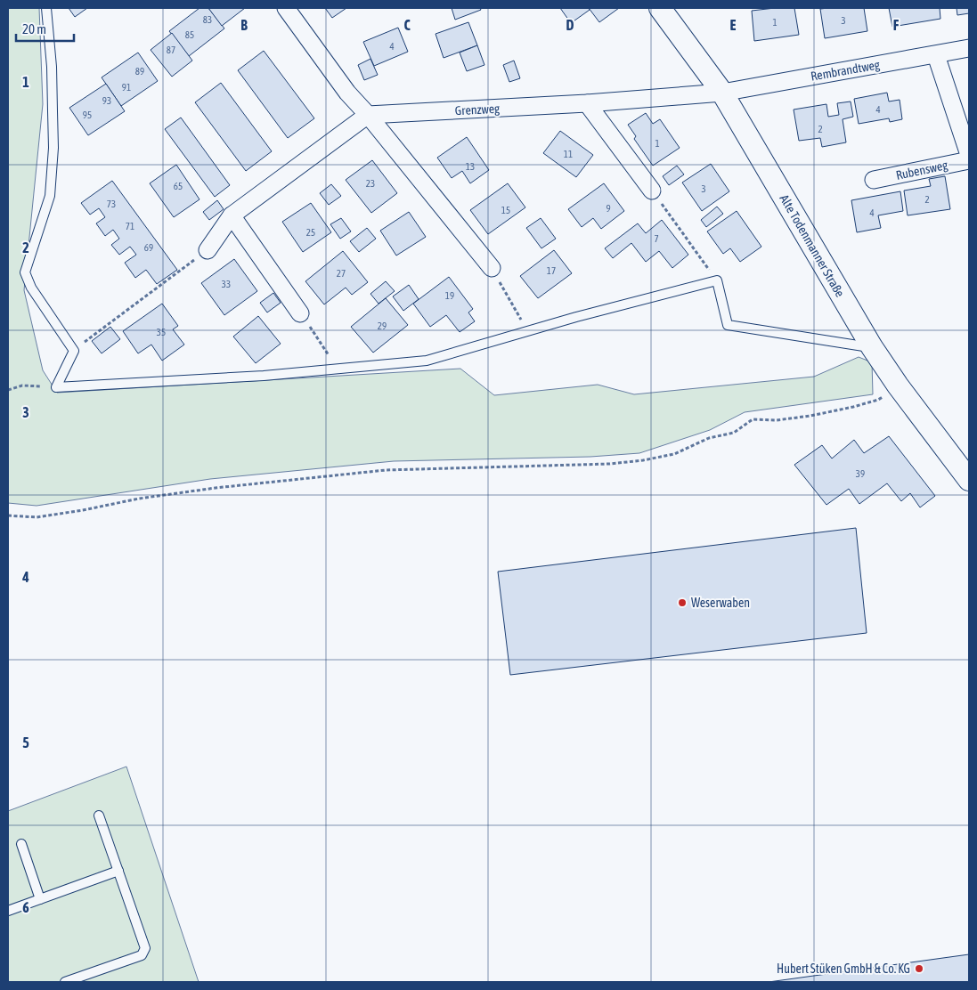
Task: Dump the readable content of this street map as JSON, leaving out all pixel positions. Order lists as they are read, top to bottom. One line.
{"streets":{"street":["Rembrandtweg","Grenzweg","Rubensweg","Alte Todenmanner Straße"]},"crossings":[["Rembrandtweg","Grenzweg"],["Rembrandtweg","Alte Todenmanner Straße"],["Grenzweg","Alte Todenmanner Straße"]],"places":["Weserwaben","Hubert Stüken GmbH & Co. KG"],"house_numbers":["83","3","1","85","4","87","89","91","93","4","95","2","1","11","13","23","65","3","2","73","9","15","4","71","25","7","69","17","27","33","19","29","35","39"],"scale_bar":"20 m","grid":{"columns":["B","C","D","E","F"],"rows":["1","2","3","4","5","6"]}}
